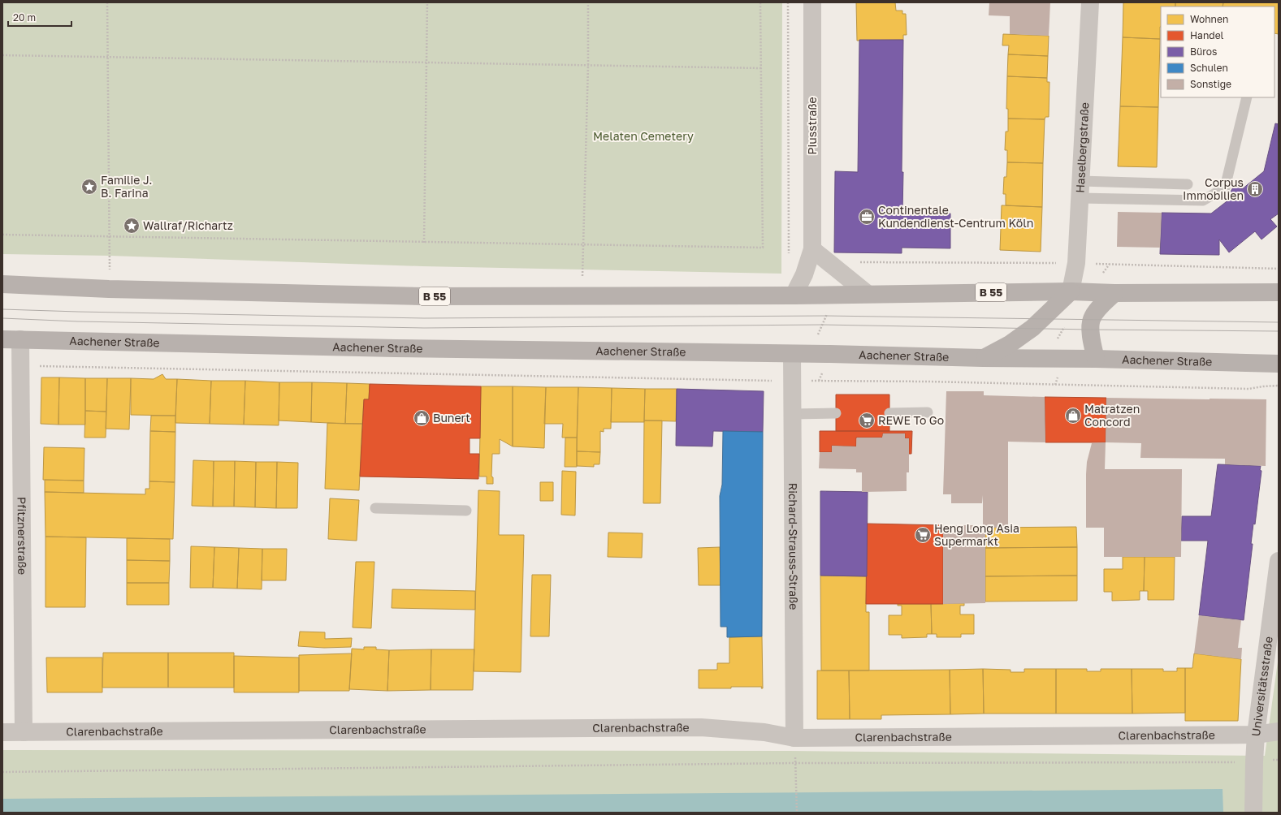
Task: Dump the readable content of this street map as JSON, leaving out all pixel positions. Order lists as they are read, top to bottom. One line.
{"streets":{"main road":["B 55","Aachener Straße"],"street":["Piusstraße","Haselbergstraße","Pfitznerstraße","Richard-Strauss-Straße","Universitätsstraße","Clarenbachstraße"]},"crossings":[["Piusstraße","B 55"],["Haselbergstraße","B 55"],["Aachener Straße","Pfitznerstraße"],["Aachener Straße","Richard-Strauss-Straße"],["Pfitznerstraße","Clarenbachstraße"],["Richard-Strauss-Straße","Clarenbachstraße"],["Universitätsstraße","Clarenbachstraße"]],"parks":["Melaten Cemetery"],"places":{"place":["Familie J. B. Farina","Wallraf/Richartz"],"building":["Corpus Immobilien"],"office":["Continentale Kundendienst-Centrum Köln"],"shop":["Matratzen Concord","Bunert"],"supermarket":["REWE To Go","Heng Long Asia Supermarkt"]},"legend":["Wohnen","Handel","Büros","Schulen","Sonstige"],"scale_bar":"20 m"}
